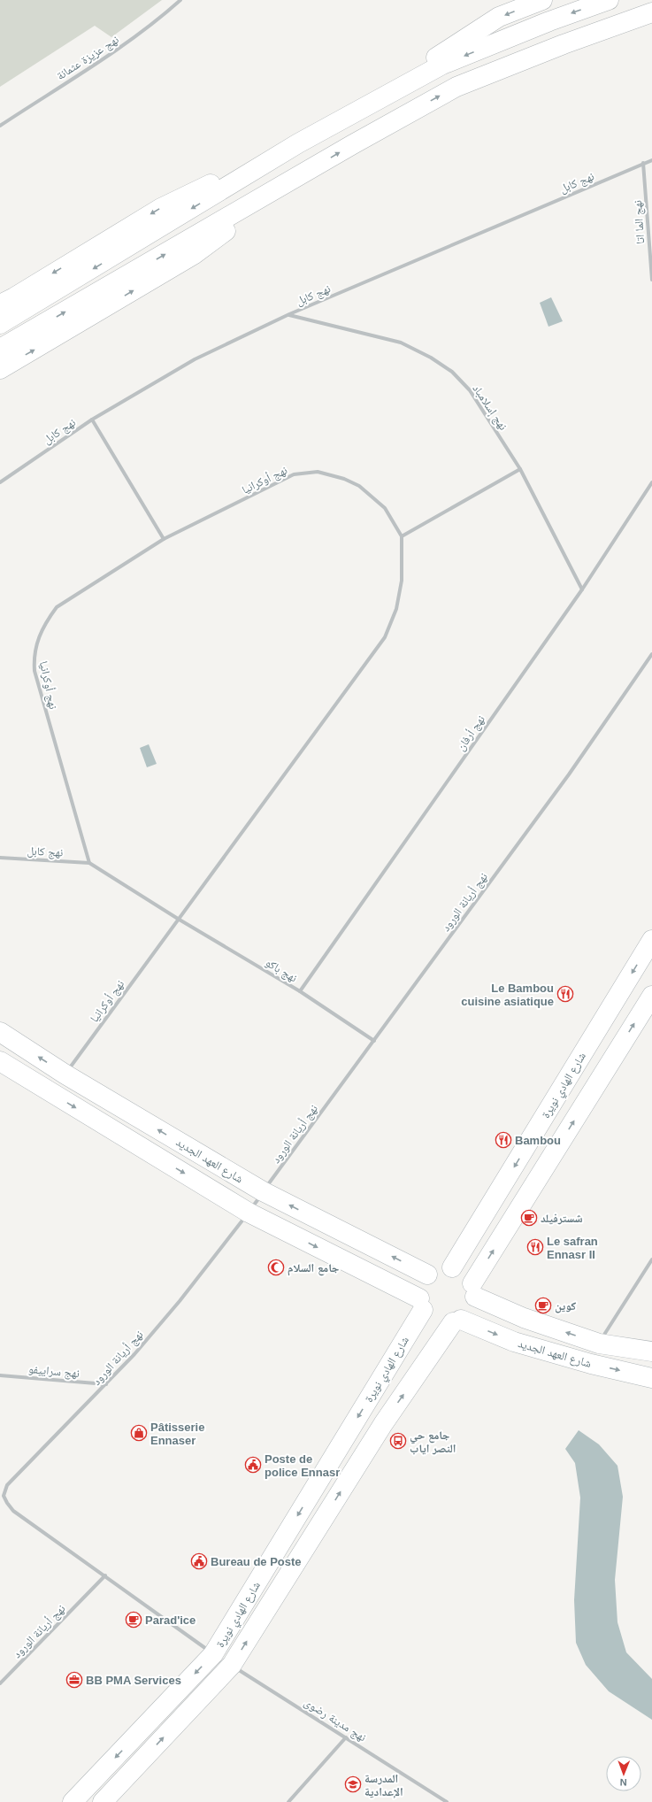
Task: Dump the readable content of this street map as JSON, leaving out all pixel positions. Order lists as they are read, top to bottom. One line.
{"streets":{"main road":["شارع الهادي نويرة","شارع العهد الجديد"],"street":["نهج عزيزة عثمانة","نهج كابل","نهج الما اتا","نهج إسلامباد","نهج أوكرانيا","نهج أرفان","نهج أريانة الورود","نهج باكو","نهج سراييفو","نهج مدينة رضوى"]},"crossings":[["نهج كابل","نهج الما اتا"],["نهج كابل","نهج إسلامباد"],["نهج كابل","نهج أوكرانيا"],["نهج إسلامباد","نهج أرفان"],["نهج أوكرانيا","نهج باكو"],["نهج أوكرانيا","شارع العهد الجديد"],["نهج أرفان","نهج باكو"],["نهج أريانة الورود","نهج باكو"],["نهج أريانة الورود","شارع الهادي نويرة"],["نهج أريانة الورود","شارع العهد الجديد"],["نهج أريانة الورود","نهج سراييفو"],["نهج أريانة الورود","نهج مدينة رضوى"],["شارع الهادي نويرة","شارع العهد الجديد"],["شارع الهادي نويرة","نهج مدينة رضوى"]],"places":{"restaurant":["Le Bambou cuisine asiatique","Bambou","Le safran Ennasr II"],"cafe":["شسترفيلد","كوين","Parad'ice"],"mosque":["جامع السلام"],"shop":["Pâtisserie Ennaser"],"bus stop":["جامع حي النصر اياب"],"public building":["Poste de police Ennasr","Bureau de Poste"],"office":["BB PMA Services"],"school or university":["المدرسة الإعدادية"]},"north":"bottom"}
